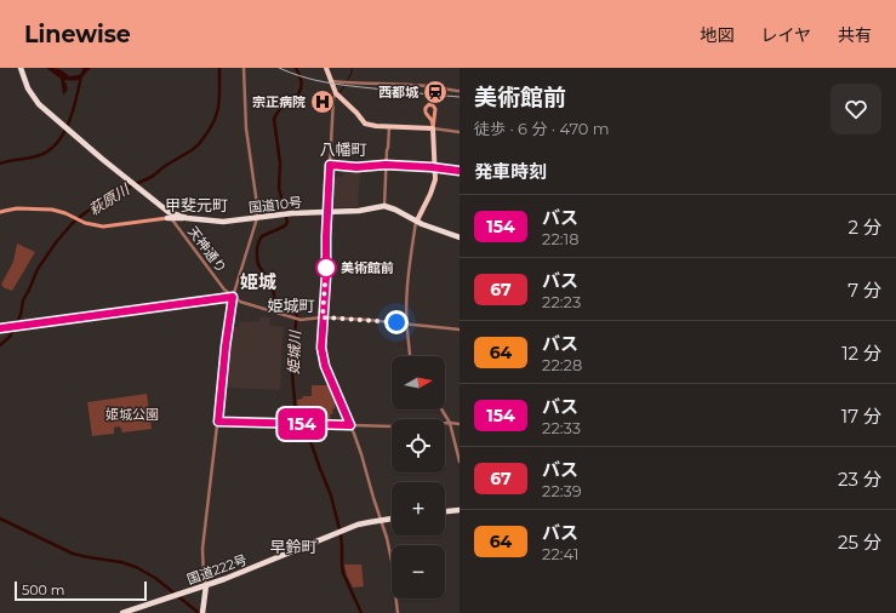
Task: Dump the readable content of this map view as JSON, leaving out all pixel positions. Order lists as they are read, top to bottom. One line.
{"streets":{"highway":["国道10号","国道222号"],"street":["天神通り"]},"crossings":[["国道10号","天神通り"]],"districts":["八幡町","甲斐元町","姫城","姫城町","早鈴町"],"water":["萩原川","姫城川"],"parks":["姫城公園"],"places":{"station":["西都城"],"hospital":["宗正病院"],"other":["美術館前"]},"lines":["bus line 154"],"scale_bar":"500 m","north":"right","page":{"header":"Linewise","nav":["地図","レイヤ","共有"],"on_map":"154","heading":[["美術館前","徒歩 · 6 分 · 470 m"],"発車時刻"],"list":[{"mark":"154","name":"バス","note":"22:18","value":"2 分"},{"mark":"67","name":"バス","note":"22:23","value":"7 分"},{"mark":"64","name":"バス","note":"22:28","value":"12 分"},{"mark":"154","name":"バス","note":"22:33","value":"17 分"},{"mark":"67","name":"バス","note":"22:39","value":"23 分"},{"mark":"64","name":"バス","note":"22:41","value":"25 分"}],"map_buttons":["+","−"],"scale":"500 m"}}
